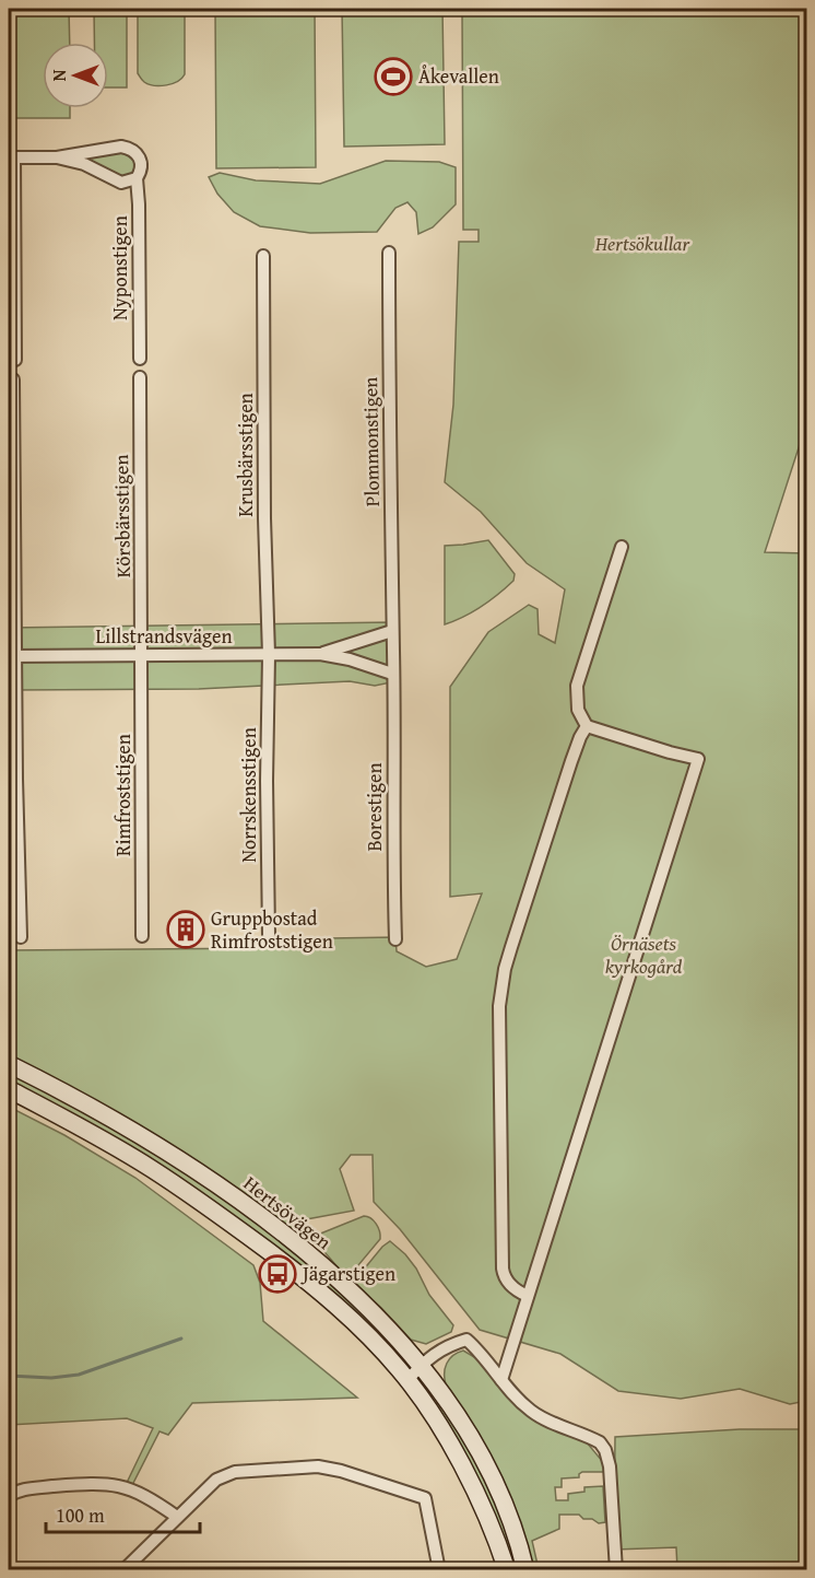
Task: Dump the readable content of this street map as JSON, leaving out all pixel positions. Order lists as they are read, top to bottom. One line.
{"streets":{"main road":["Hertsövägen"],"street":["Nyponstigen","Plommonstigen","Krusbärsstigen","Körsbärsstigen","Lillstrandsvägen","Rimfroststigen","Norrskensstigen","Borestigen"]},"crossings":[["Plommonstigen","Lillstrandsvägen"],["Krusbärsstigen","Lillstrandsvägen"],["Krusbärsstigen","Norrskensstigen"],["Körsbärsstigen","Lillstrandsvägen"],["Körsbärsstigen","Rimfroststigen"],["Lillstrandsvägen","Rimfroststigen"],["Lillstrandsvägen","Norrskensstigen"],["Lillstrandsvägen","Borestigen"]],"parks":["Hertsökullar","Örnäsets kyrkogård"],"places":{"sports":["Åkevallen"],"building":["Gruppbostad Rimfroststigen"],"bus stop":["Jägarstigen"]},"scale_bar":"100 m","north":"left"}
